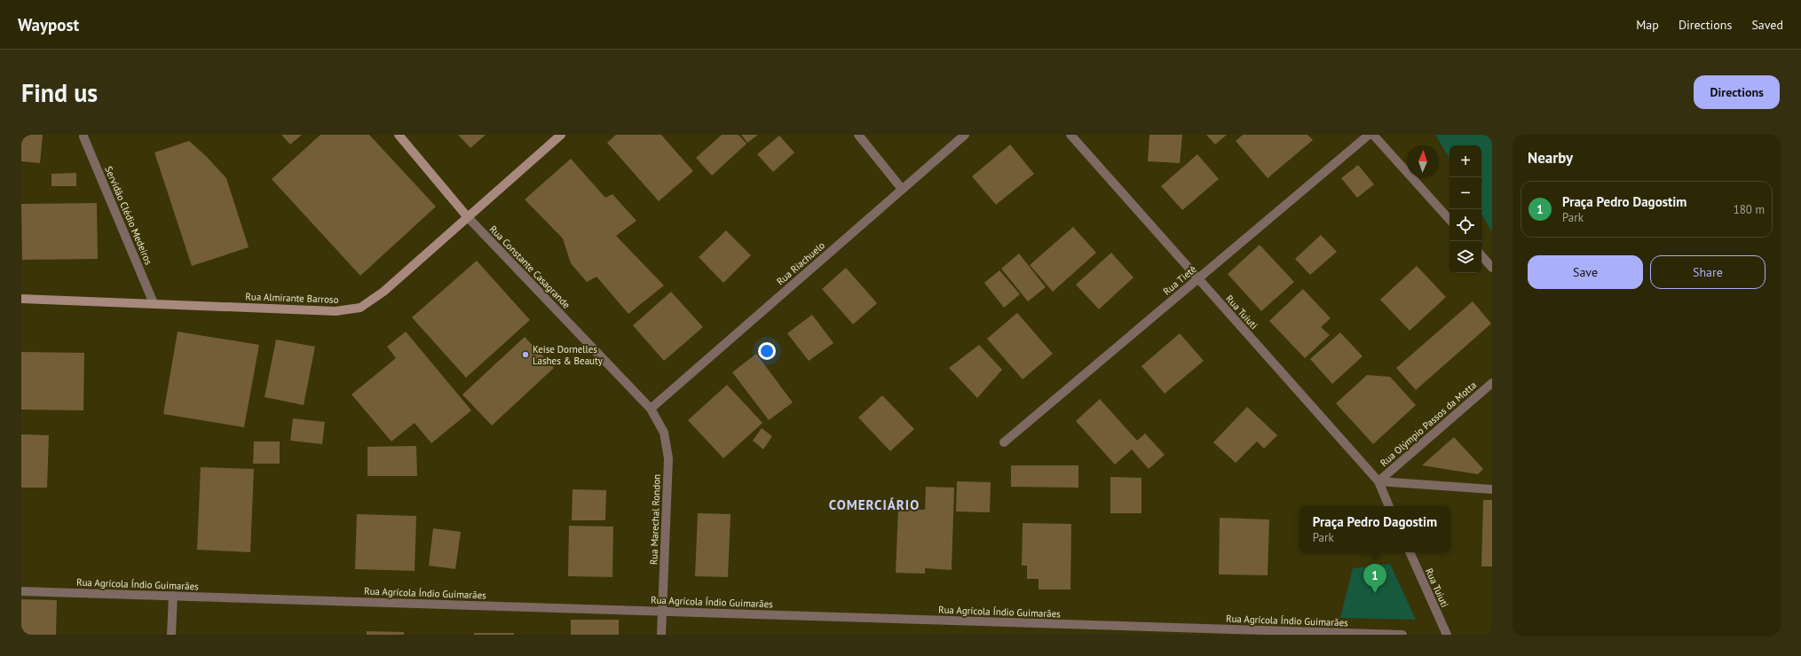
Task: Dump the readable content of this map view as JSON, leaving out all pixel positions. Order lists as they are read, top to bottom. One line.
{"streets":{"main road":["Rua Constante Casagrande","Rua Almirante Barroso"],"street":["Servidão Clédio Medeiros","Rua Riachuelo","Rua Tietê","Rua Tuiuti","Rua Olýmpio Passos da Motta","Rua Marechal Rondon","Rua Agrícola Índio Guimarães"]},"crossings":[["Servidão Clédio Medeiros","Rua Almirante Barroso"],["Rua Riachuelo","Rua Constante Casagrande"],["Rua Riachuelo","Rua Marechal Rondon"],["Rua Constante Casagrande","Rua Almirante Barroso"],["Rua Constante Casagrande","Rua Marechal Rondon"],["Rua Tietê","Rua Tuiuti"],["Rua Tuiuti","Rua Olýmpio Passos da Motta"],["Rua Marechal Rondon","Rua Agrícola Índio Guimarães"]],"districts":["COMERCIÁRIO"],"places":["Keise Dornelles Lashes & Beauty"],"north":"top","page":{"header":"Waypost","nav":["Map","Directions","Saved"],"buttons":["Directions",["Save","Share"]],"title":"Find us","heading":"Nearby","map_buttons":["+","−"],"list":[{"mark":"1","name":"Praça Pedro Dagostim","note":"Park","value":"180 m"}],"popup":["Praça Pedro Dagostim","Park"],"pins":"1"}}
